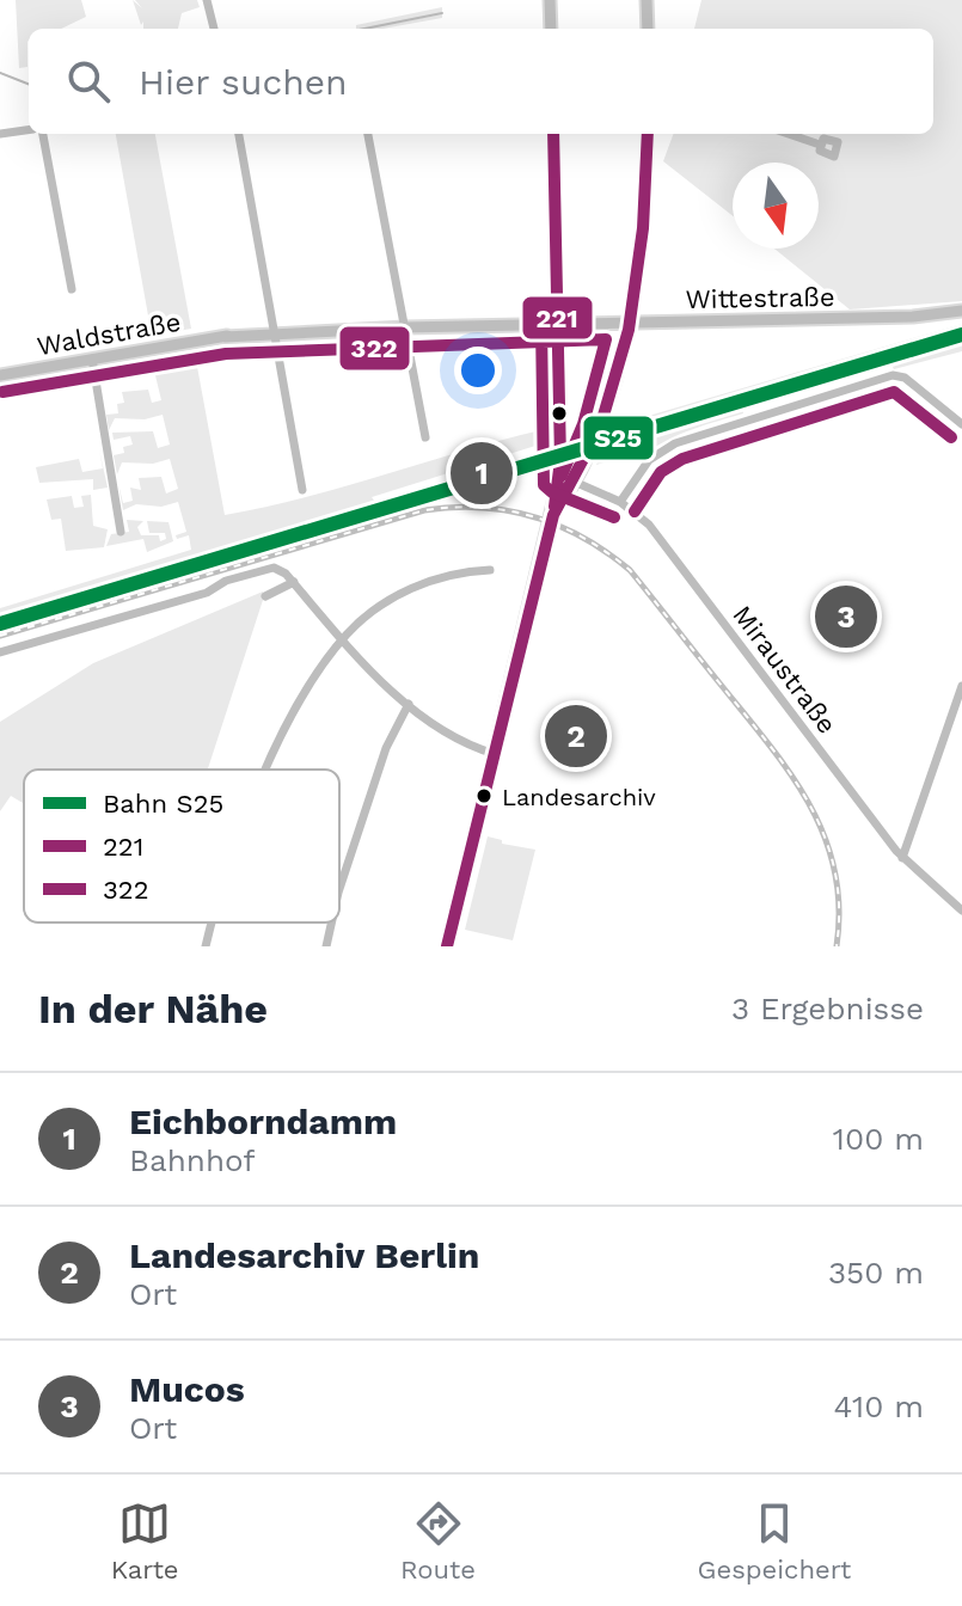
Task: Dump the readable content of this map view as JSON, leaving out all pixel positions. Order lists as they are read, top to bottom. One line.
{"streets":{"main road":["Wittestraße","Waldstraße"],"street":["Miraustraße"]},"crossings":[["Wittestraße","Waldstraße"]],"places":["Landesarchiv"],"lines":["transit line 221","transit line 322","rail line S25"],"legend":["Bahn S25","221","322"],"north":"bottom","page":{"search":"Hier suchen","pins":["1","3","2"],"heading":["In der Nähe","3 Ergebnisse"],"list":[{"mark":"1","name":"Eichborndamm","note":"Bahnhof","value":"100 m"},{"mark":"2","name":"Landesarchiv Berlin","note":"Ort","value":"350 m"},{"mark":"3","name":"Mucos","note":"Ort","value":"410 m"}],"nav":["Karte","Route","Gespeichert"]}}
